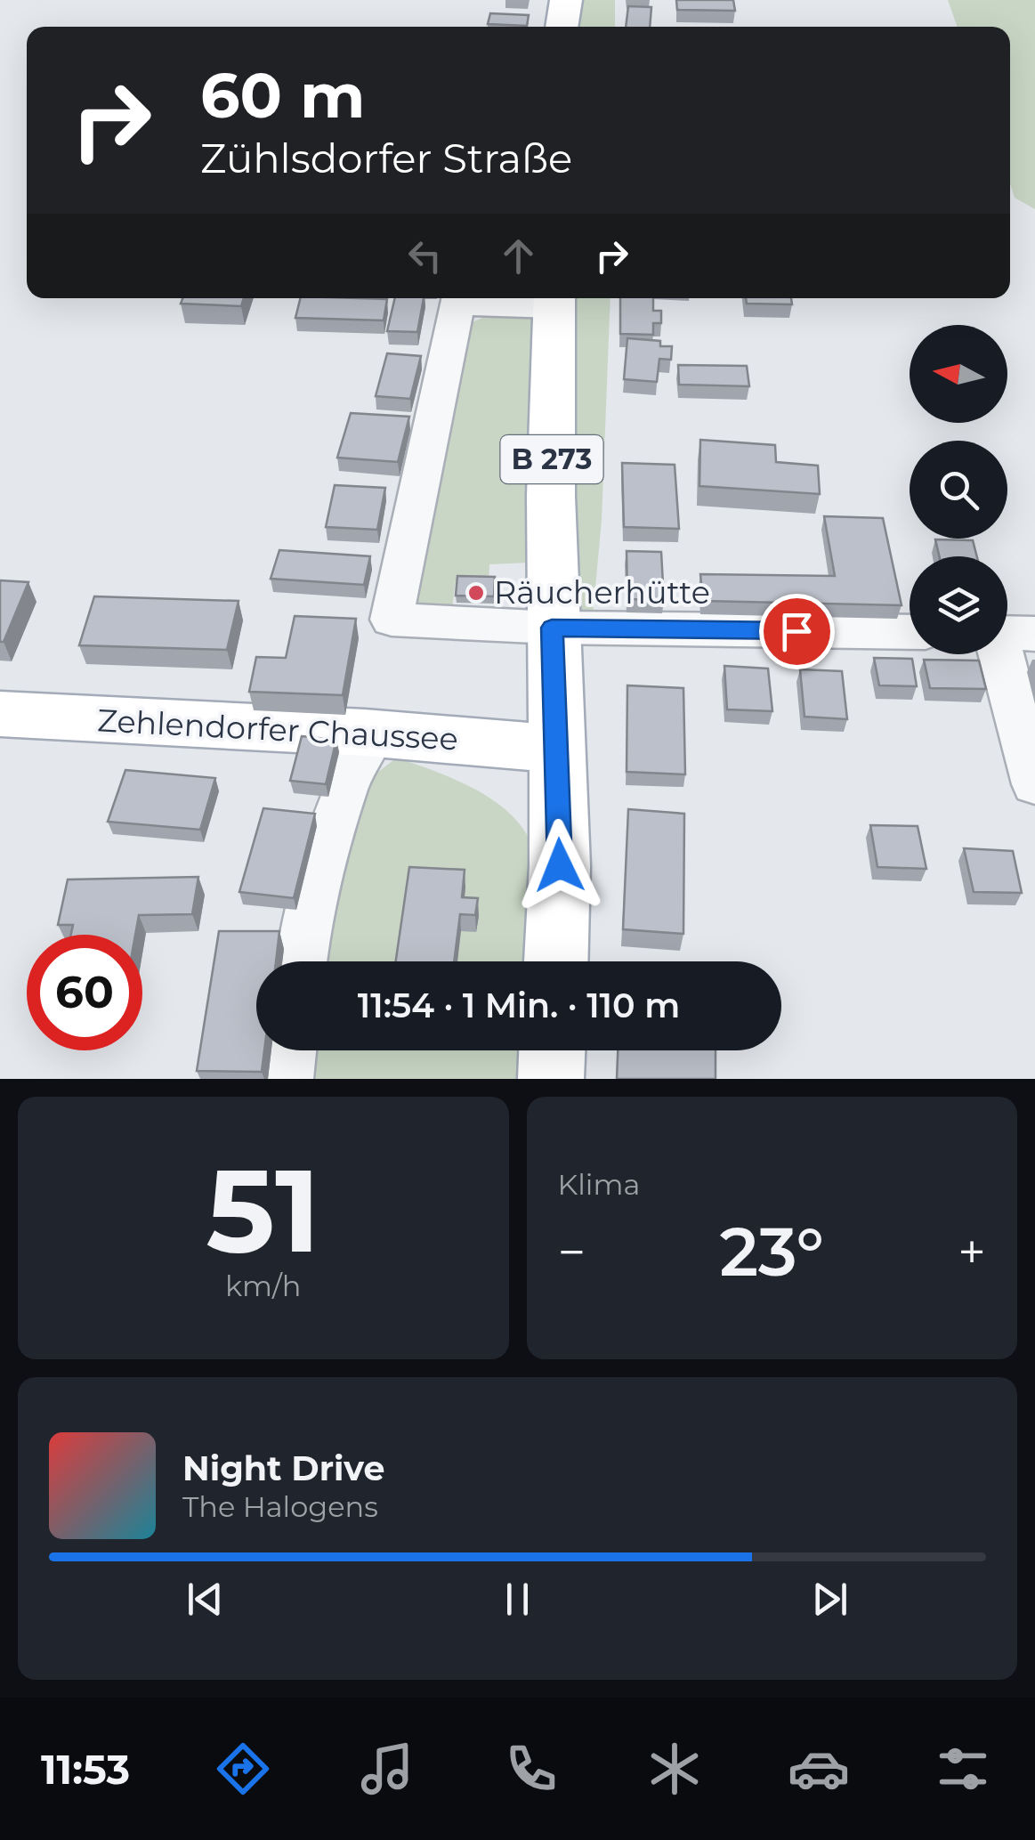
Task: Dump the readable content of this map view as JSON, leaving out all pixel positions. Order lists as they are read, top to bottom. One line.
{"streets":{"main road":["B 273","Zehlendorfer Chaussee"]},"crossings":[["B 273","Zehlendorfer Chaussee"]],"places":["Räucherhütte"],"north":"left","page":{"turn":["60 m","Zühlsdorfer Straße"],"limit":"60","trip":"11:54 · 1 Min. · 110 m","tile":[["51","km/h"],"Klima"],"heat":["−","23°","+"],"song":["Night Drive","The Halogens"],"tabs":"11:53"}}
